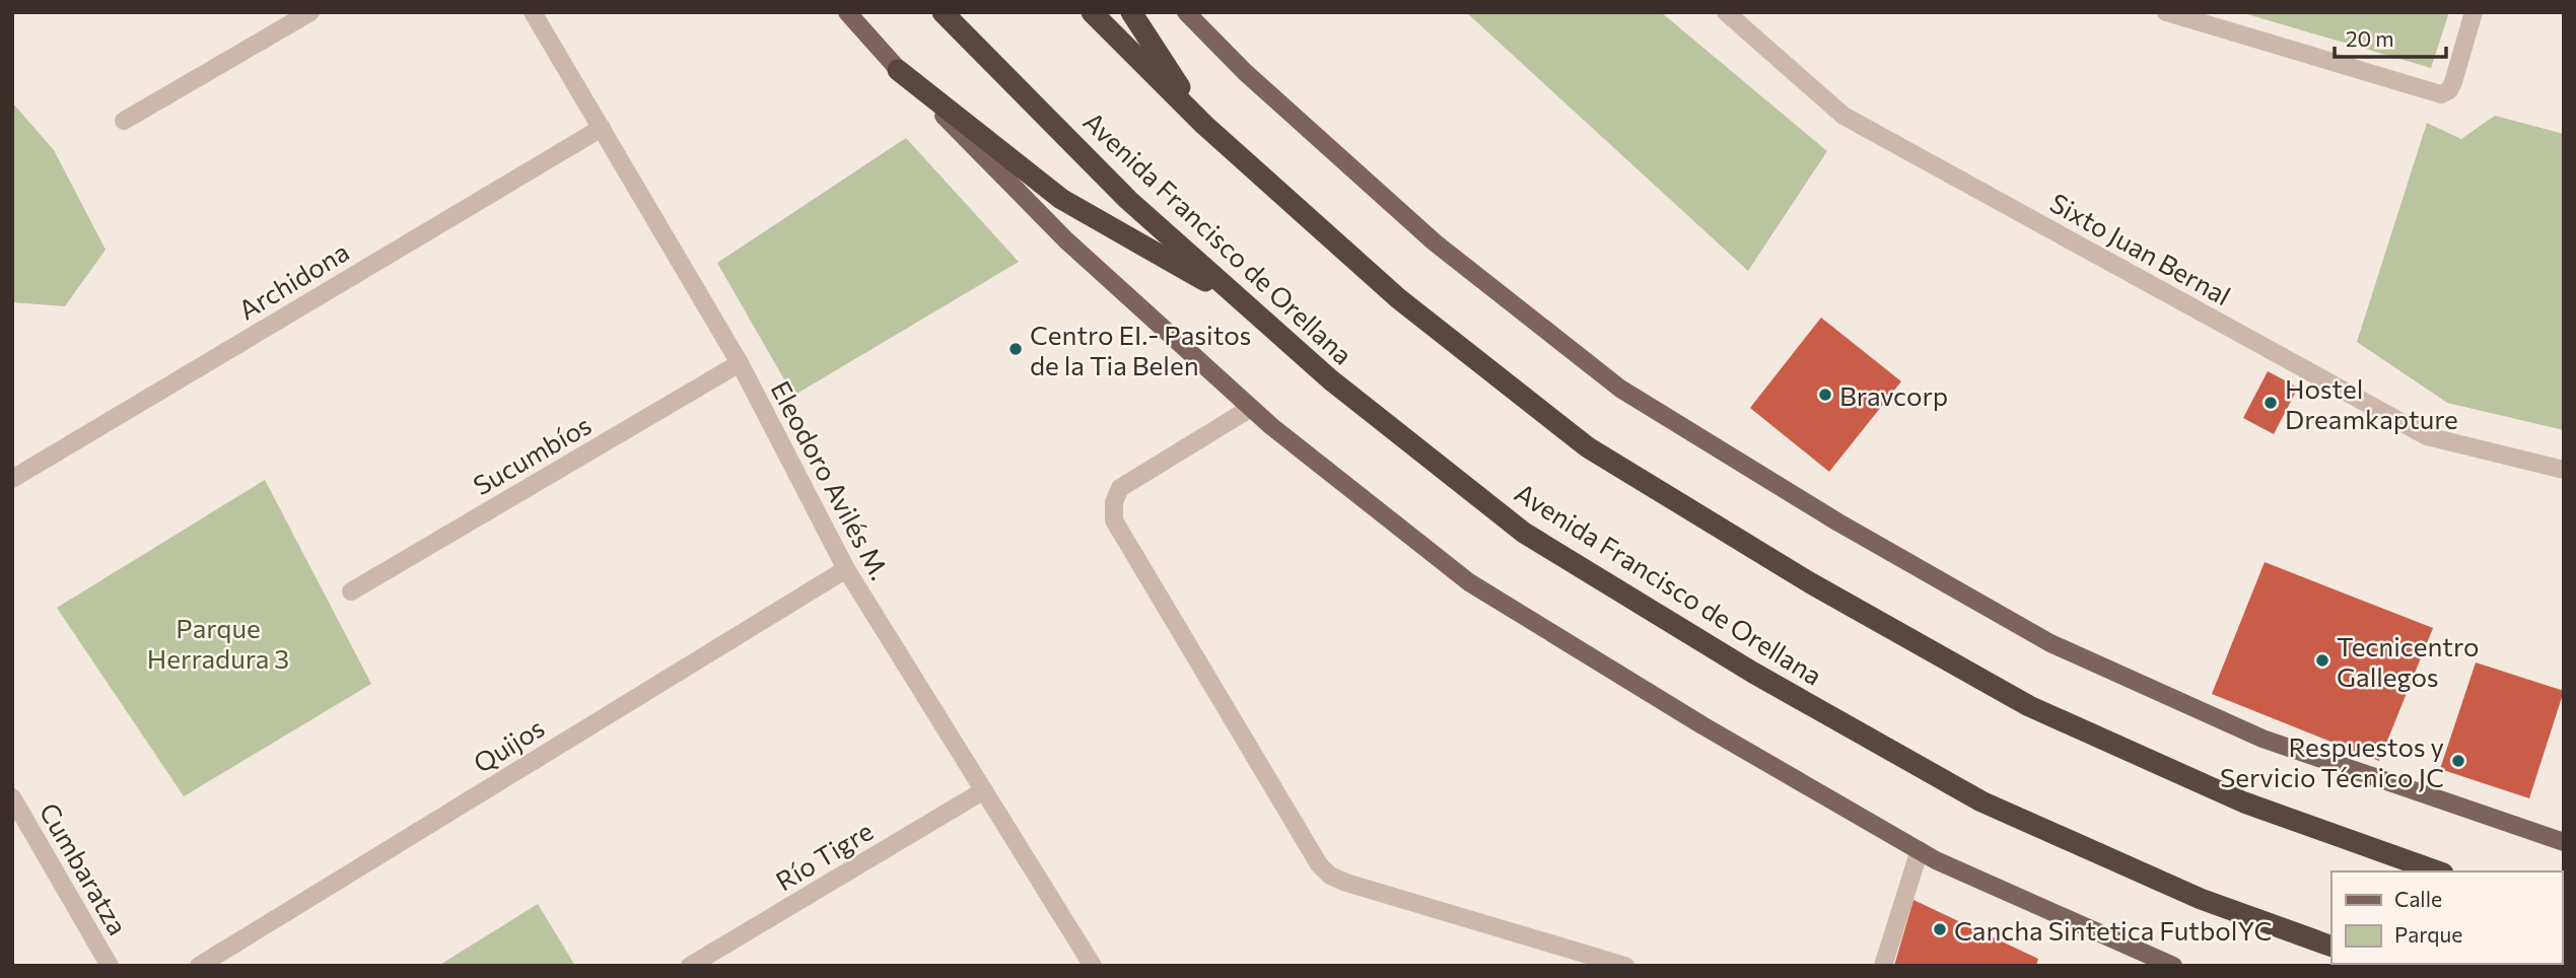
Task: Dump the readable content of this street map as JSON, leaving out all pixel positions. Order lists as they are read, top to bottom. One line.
{"streets":{"highway":["Avenida Francisco de Orellana"],"street":["Sixto Juan Bernal","Archidona","Sucumbíos","Eleodoro Avilés M.","Quijos","Río Tigre","Cumbaratza"]},"crossings":[["Archidona","Eleodoro Avilés M."],["Sucumbíos","Eleodoro Avilés M."],["Eleodoro Avilés M.","Quijos"],["Eleodoro Avilés M.","Río Tigre"]],"parks":["Parque Herradura 3"],"places":["Centro EI.- Pasitos de la Tia Belen","Bravcorp","Hostel Dreamkapture","Tecnicentro Gallegos","Respuestos y Servicio Técnico JC","Cancha Sintetica FutbolYC"],"legend":["Calle","Parque"],"scale_bar":"20 m"}
